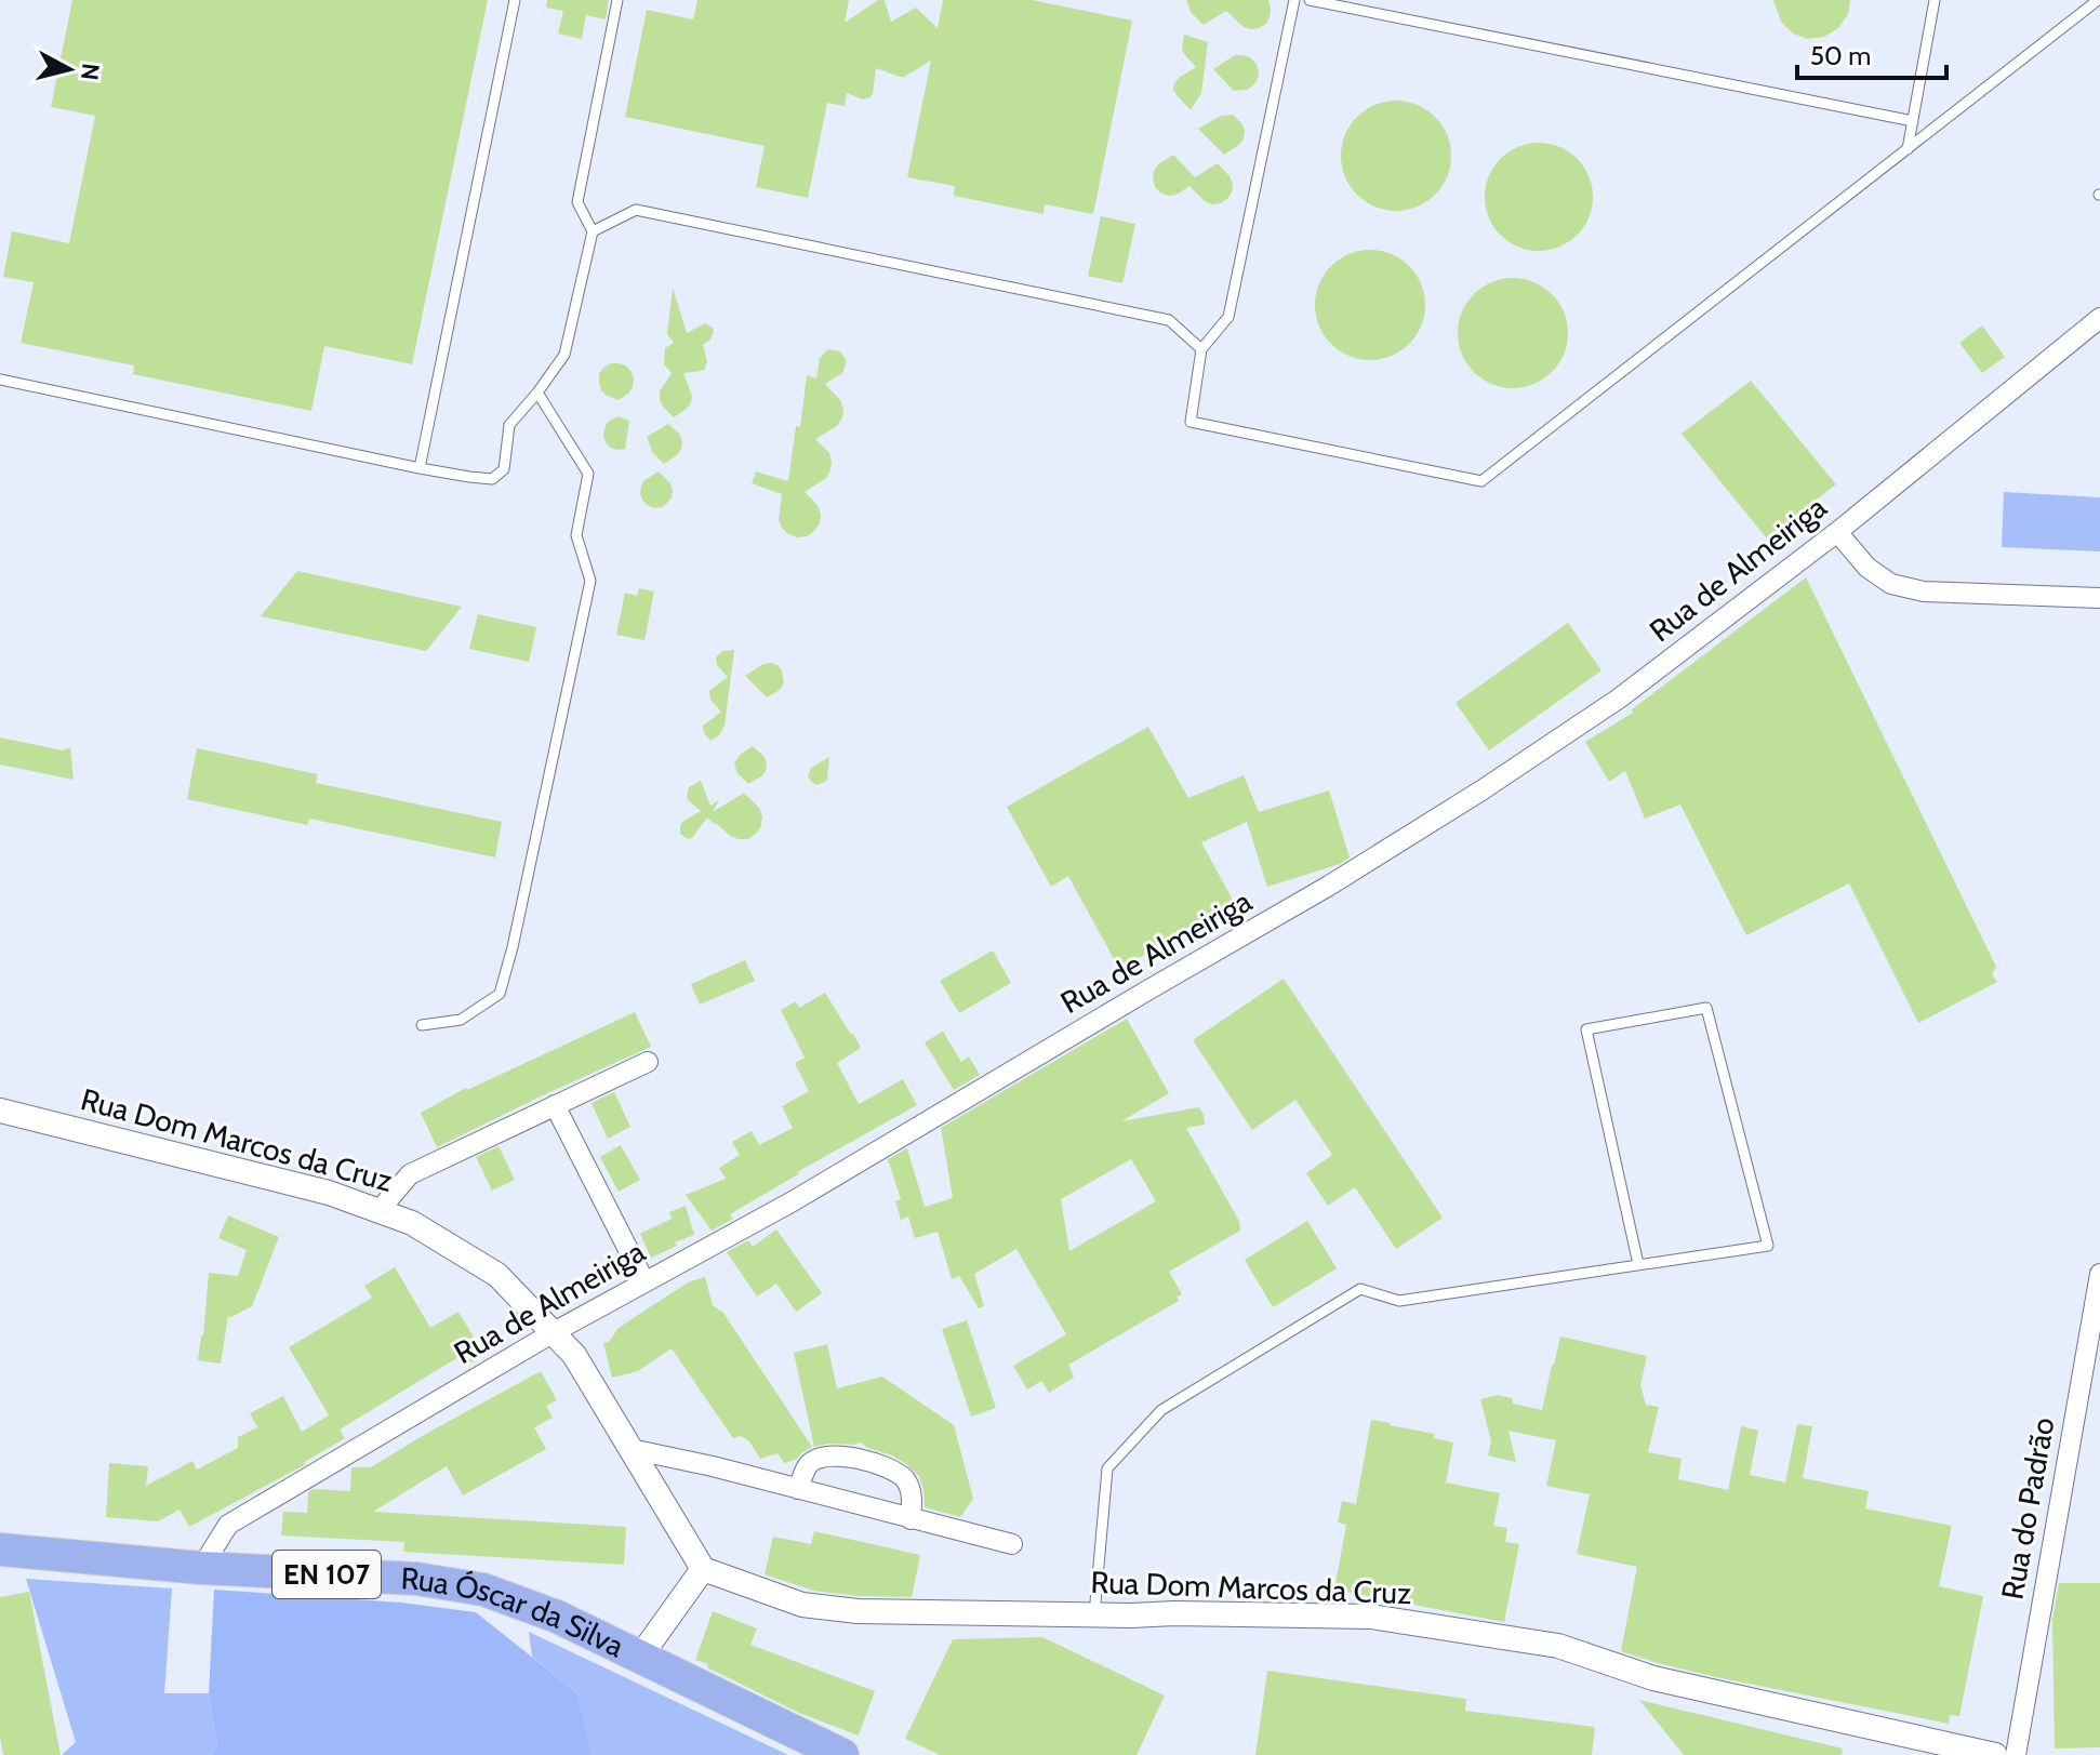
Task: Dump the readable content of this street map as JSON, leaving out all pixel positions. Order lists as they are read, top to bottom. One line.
{"streets":{"main road":["EN 107","Rua Óscar da Silva"],"street":["Rua de Almeiriga","Rua Dom Marcos da Cruz","Rua do Padrão"]},"crossings":[["Rua de Almeiriga","Rua Dom Marcos da Cruz"],["Rua de Almeiriga","Rua Óscar da Silva"]],"scale_bar":"50 m","north":"right"}
